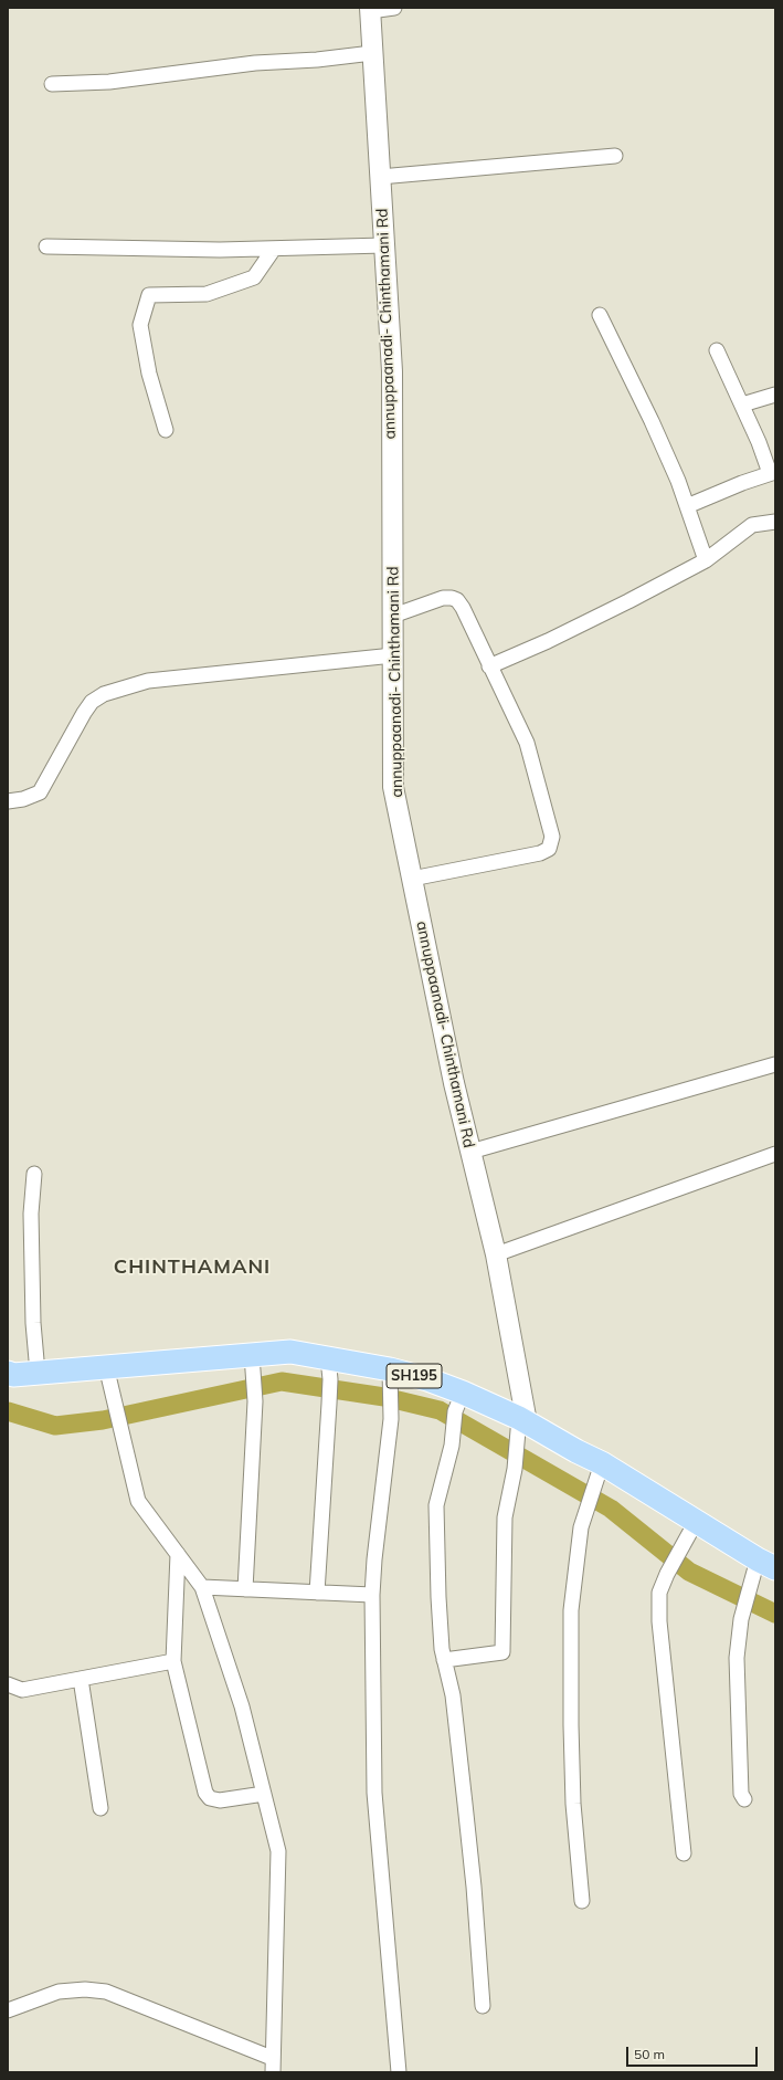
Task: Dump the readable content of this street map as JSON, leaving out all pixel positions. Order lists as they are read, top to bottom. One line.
{"streets":{"main road":["SH195"],"street":["annuppaanadi- Chinthamani Rd"]},"crossings":[["annuppaanadi- Chinthamani Rd","SH195"]],"districts":["CHINTHAMANI"],"scale_bar":"50 m"}
